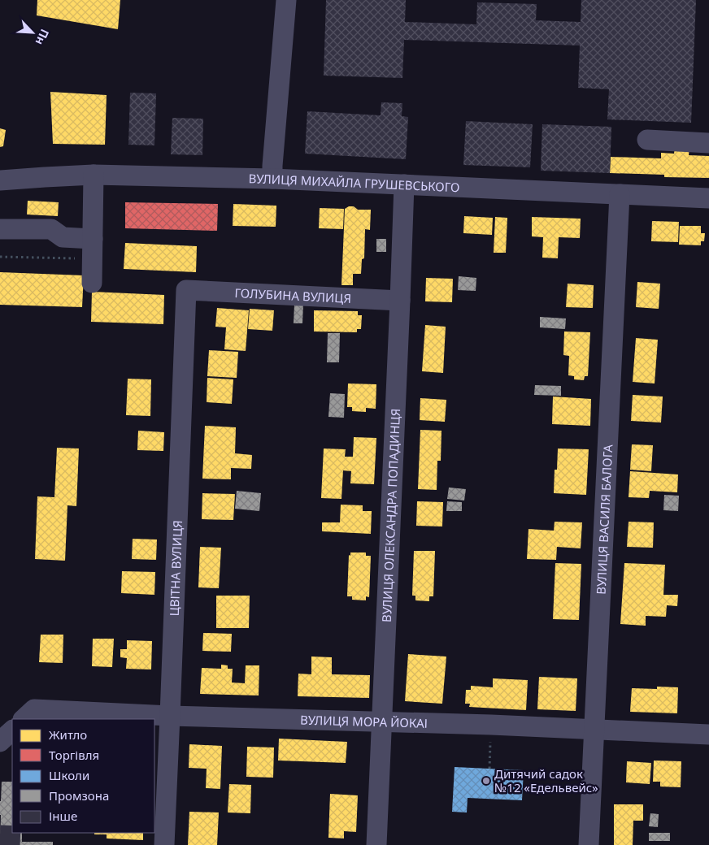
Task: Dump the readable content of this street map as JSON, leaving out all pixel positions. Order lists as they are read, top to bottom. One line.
{"streets":{"street":["ВУЛИЦЯ МИХАЙЛА ГРУШЕВСЬКОГО","ГОЛУБИНА ВУЛИЦЯ","ВУЛИЦЯ ОЛЕКСАНДРА ПОПАДИНЦЯ","ВУЛИЦЯ ВАСИЛЯ БАЛОГА","ЦВІТНА ВУЛИЦЯ","ВУЛИЦЯ МОРА ЙОКАІ"]},"crossings":[["ВУЛИЦЯ МИХАЙЛА ГРУШЕВСЬКОГО","ВУЛИЦЯ ОЛЕКСАНДРА ПОПАДИНЦЯ"],["ВУЛИЦЯ МИХАЙЛА ГРУШЕВСЬКОГО","ВУЛИЦЯ ВАСИЛЯ БАЛОГА"],["ГОЛУБИНА ВУЛИЦЯ","ВУЛИЦЯ ОЛЕКСАНДРА ПОПАДИНЦЯ"],["ГОЛУБИНА ВУЛИЦЯ","ЦВІТНА ВУЛИЦЯ"],["ВУЛИЦЯ ОЛЕКСАНДРА ПОПАДИНЦЯ","ВУЛИЦЯ МОРА ЙОКАІ"],["ВУЛИЦЯ ВАСИЛЯ БАЛОГА","ВУЛИЦЯ МОРА ЙОКАІ"],["ЦВІТНА ВУЛИЦЯ","ВУЛИЦЯ МОРА ЙОКАІ"]],"places":["Дитячий садок №12 «Едельвейс»"],"legend":["Житло","Торгівля","Школи","Промзона","Інше"],"north":"bottom right"}
